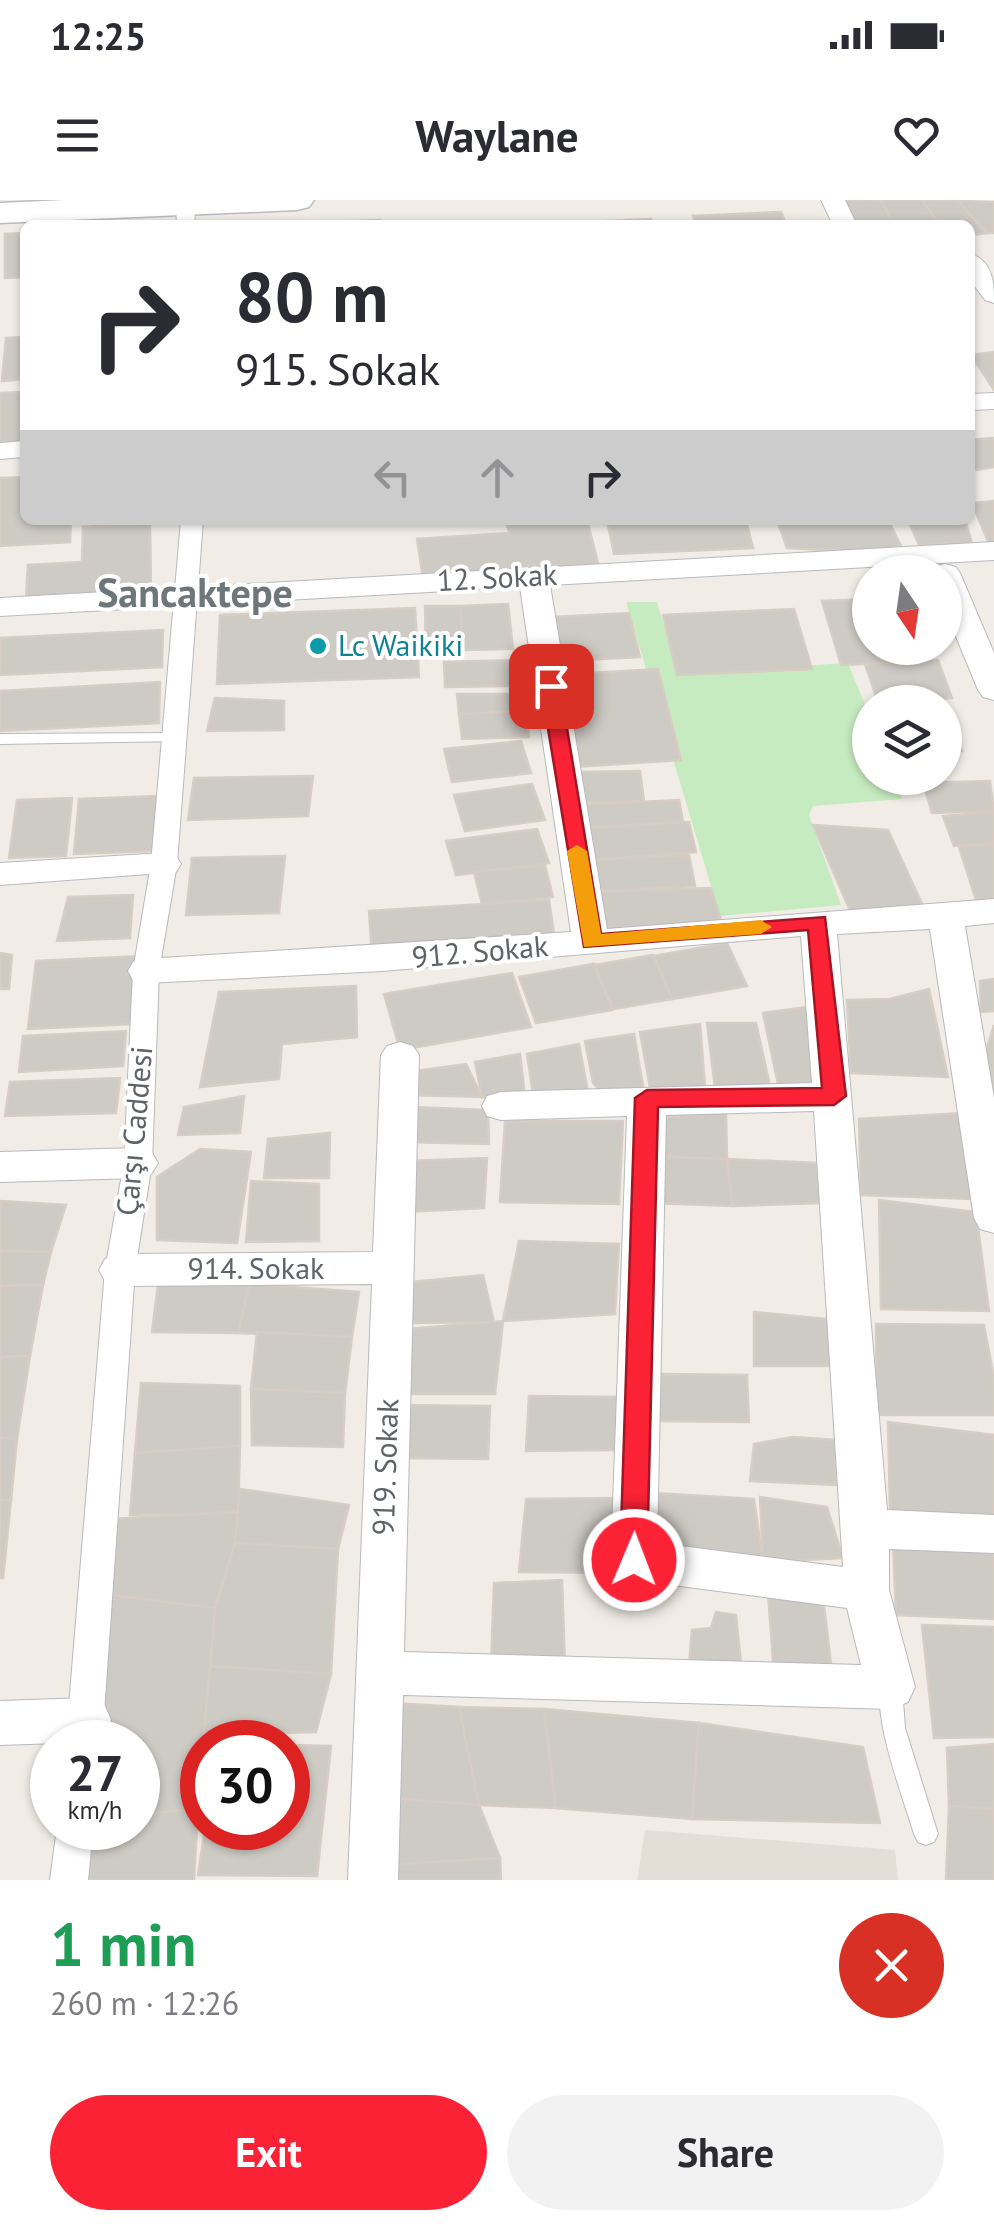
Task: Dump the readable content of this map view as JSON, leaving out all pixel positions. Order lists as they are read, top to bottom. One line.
{"streets":{"street":["12. Sokak","912. Sokak","Çarşı Caddesi","914. Sokak","919. Sokak"]},"crossings":[["12. Sokak","Çarşı Caddesi"],["912. Sokak","Çarşı Caddesi"],["Çarşı Caddesi","914. Sokak"],["914. Sokak","919. Sokak"]],"districts":["Sancaktepe"],"places":["Lc Waikiki"],"north":"bottom","page":{"status":"12:25","header":"Waylane","turn":["80 m","915. Sokak"],"speed":"27 km/h","limit":"30","heading":["1 min","260 m · 12:26"],"buttons":["Exit","Share"]}}
